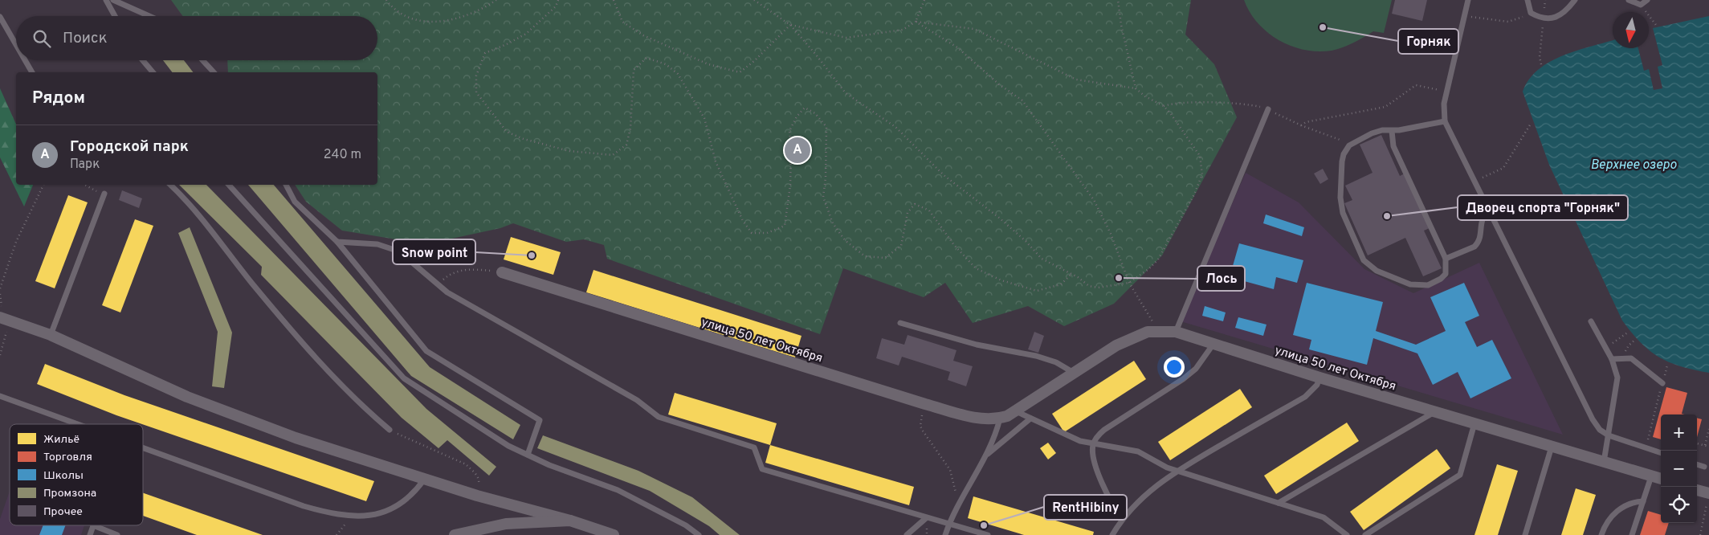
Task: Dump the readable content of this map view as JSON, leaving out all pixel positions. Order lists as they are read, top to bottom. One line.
{"streets":{"street":["улица 50 лет Октября"]},"water":["Верхнее озеро"],"places":["Горняк","Дворец спорта \"Горняк\"","Snow point","Лось","RentHibiny"],"legend":["Жильё","Торговля","Школы","Промзона","Прочее"],"north":"bottom","page":{"search":"Поиск","heading":"Рядом","list":[{"mark":"A","name":"Городской парк","note":"Парк","value":"240 m"}],"pins":"A","map_buttons":["+","−"]}}
